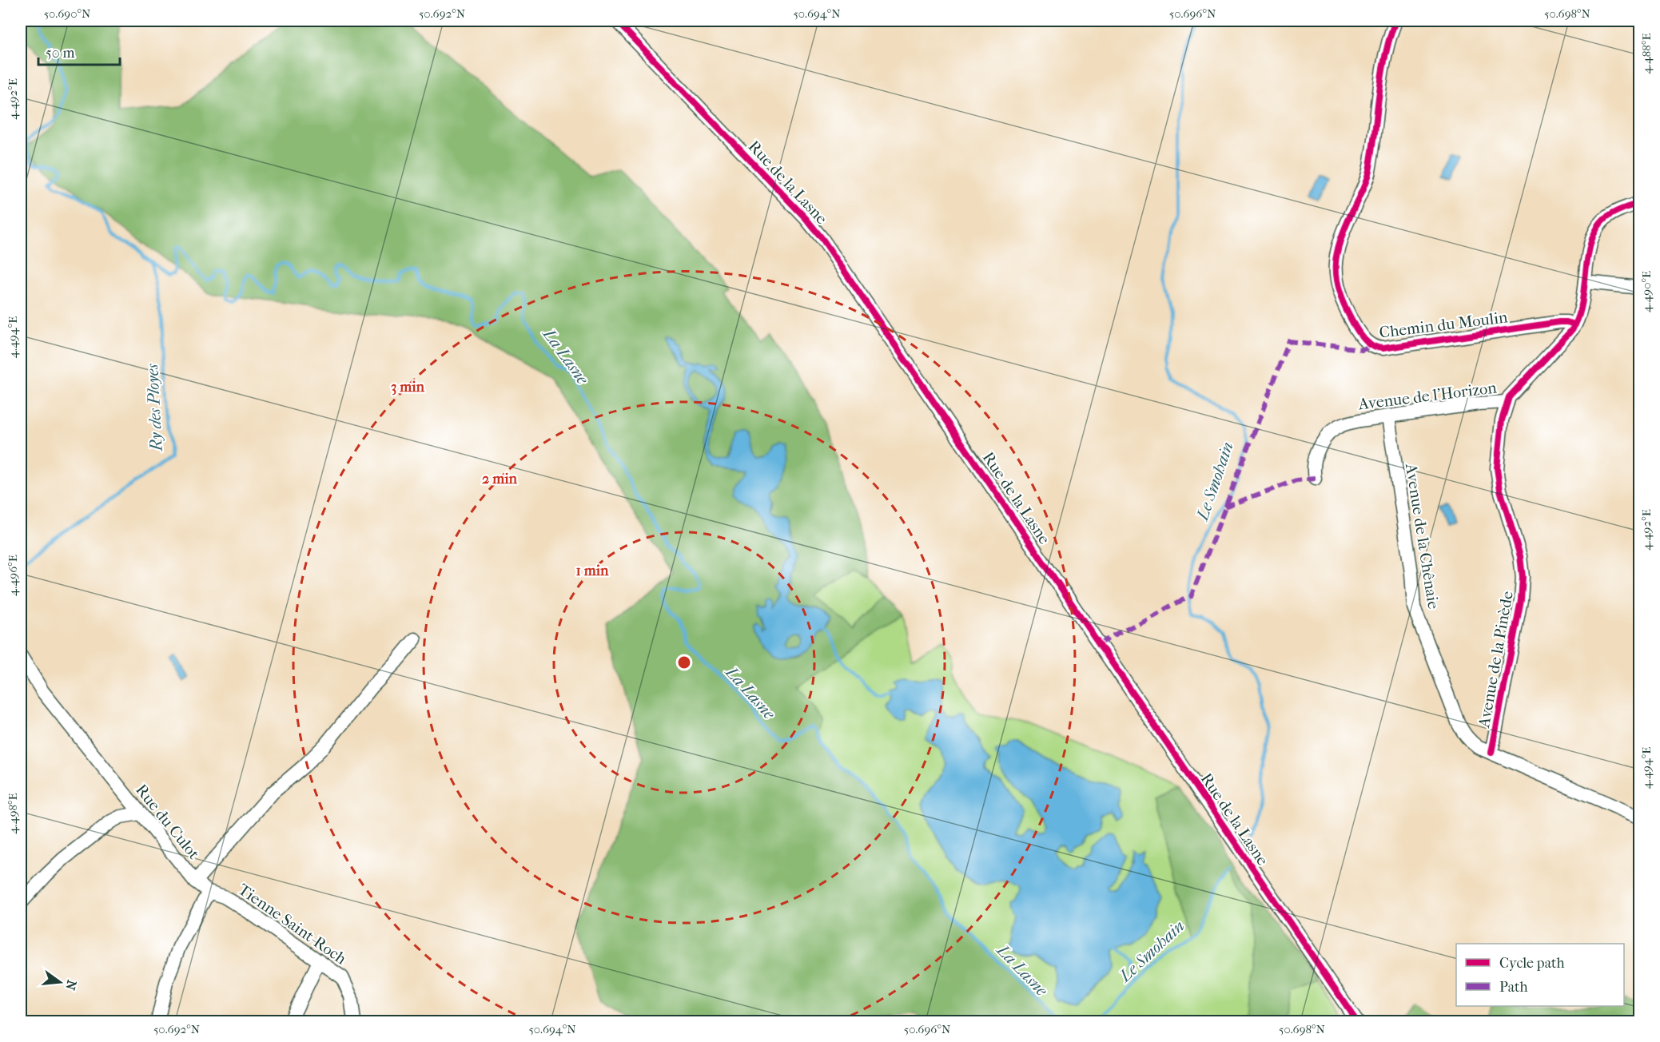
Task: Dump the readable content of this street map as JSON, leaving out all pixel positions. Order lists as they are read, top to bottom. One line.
{"streets":{"street":["Rue de la Lasne","Chemin du Moulin","Avenue de l'Horizon","Avenue de la Chênaie","Avenue de la Pinède","Rue du Culot","Tienne Saint-Roch"]},"crossings":[["Chemin du Moulin","Avenue de l'Horizon"],["Avenue de l'Horizon","Avenue de la Chênaie"],["Avenue de l'Horizon","Avenue de la Pinède"],["Avenue de la Chênaie","Avenue de la Pinède"],["Rue du Culot","Tienne Saint-Roch"]],"water":["La Lasne","Ry des Ployes","Le Smohain"],"legend":["Cycle path","Path"],"scale_bar":"50 m","north":"right","coordinates":["50.690°N","50.692°N","50.694°N","50.696°N","50.698°N","4.488°E","4.492°E","4.490°E","4.494°E","4.496°E","4.498°E"],"rings":["3 min","2 min","1 min"]}
